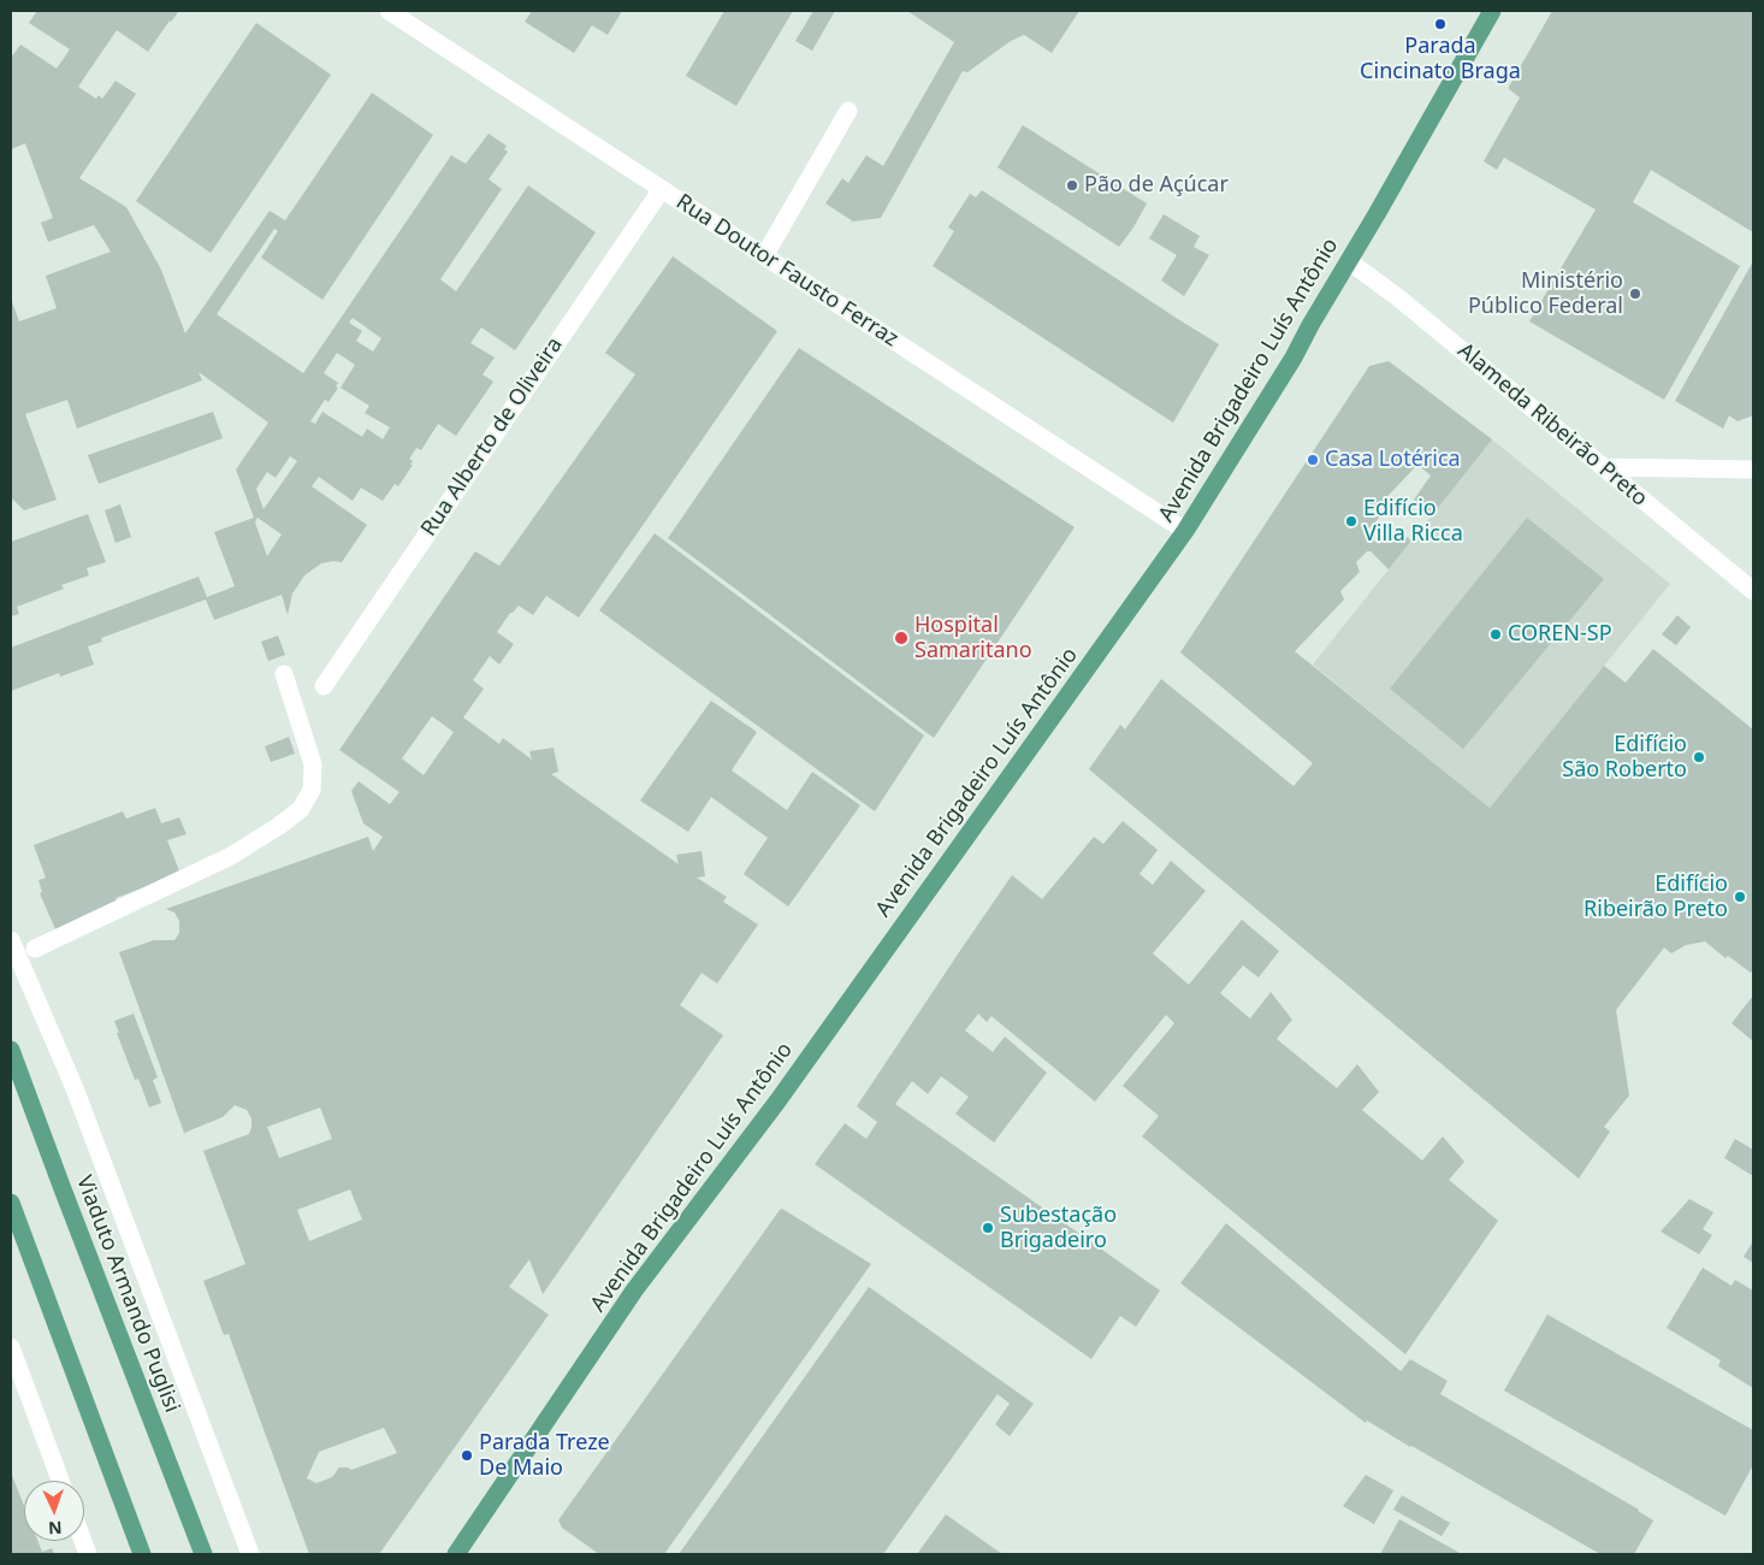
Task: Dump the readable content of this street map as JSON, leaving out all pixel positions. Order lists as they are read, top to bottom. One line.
{"streets":{"main road":["Avenida Brigadeiro Luís Antônio","Viaduto Armando Puglisi"],"street":["Rua Doutor Fausto Ferraz","Alameda Ribeirão Preto","Rua Alberto de Oliveira"]},"crossings":[["Rua Doutor Fausto Ferraz","Avenida Brigadeiro Luís Antônio"],["Rua Doutor Fausto Ferraz","Rua Alberto de Oliveira"],["Avenida Brigadeiro Luís Antônio","Alameda Ribeirão Preto"]],"places":["Parada Cincinato Braga","Pão de Açúcar","Ministério Público Federal","Casa Lotérica","Edifício Villa Ricca","COREN-SP","Hospital Samaritano","Edifício São Roberto","Edifício Ribeirão Preto","Subestação Brigadeiro","Parada Treze De Maio"],"north":"bottom"}
